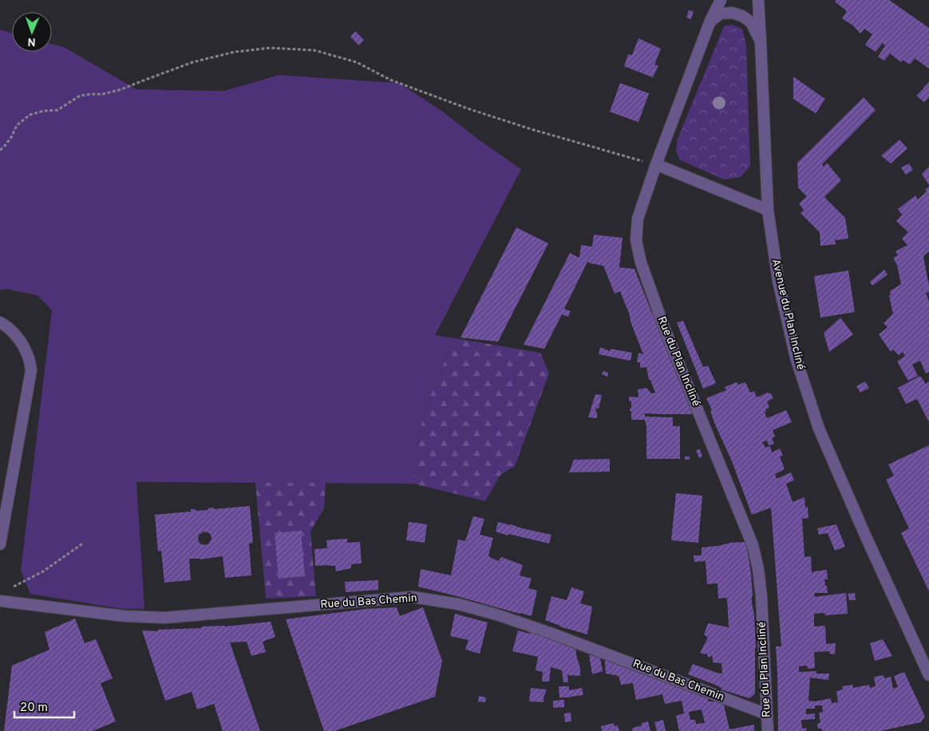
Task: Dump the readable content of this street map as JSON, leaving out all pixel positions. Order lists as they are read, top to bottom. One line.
{"streets":{"street":["Avenue du Plan Incliné","Rue du Plan Incliné","Rue du Bas Chemin"]},"crossings":[["Rue du Plan Incliné","Rue du Bas Chemin"]],"scale_bar":"20 m","north":"bottom"}
